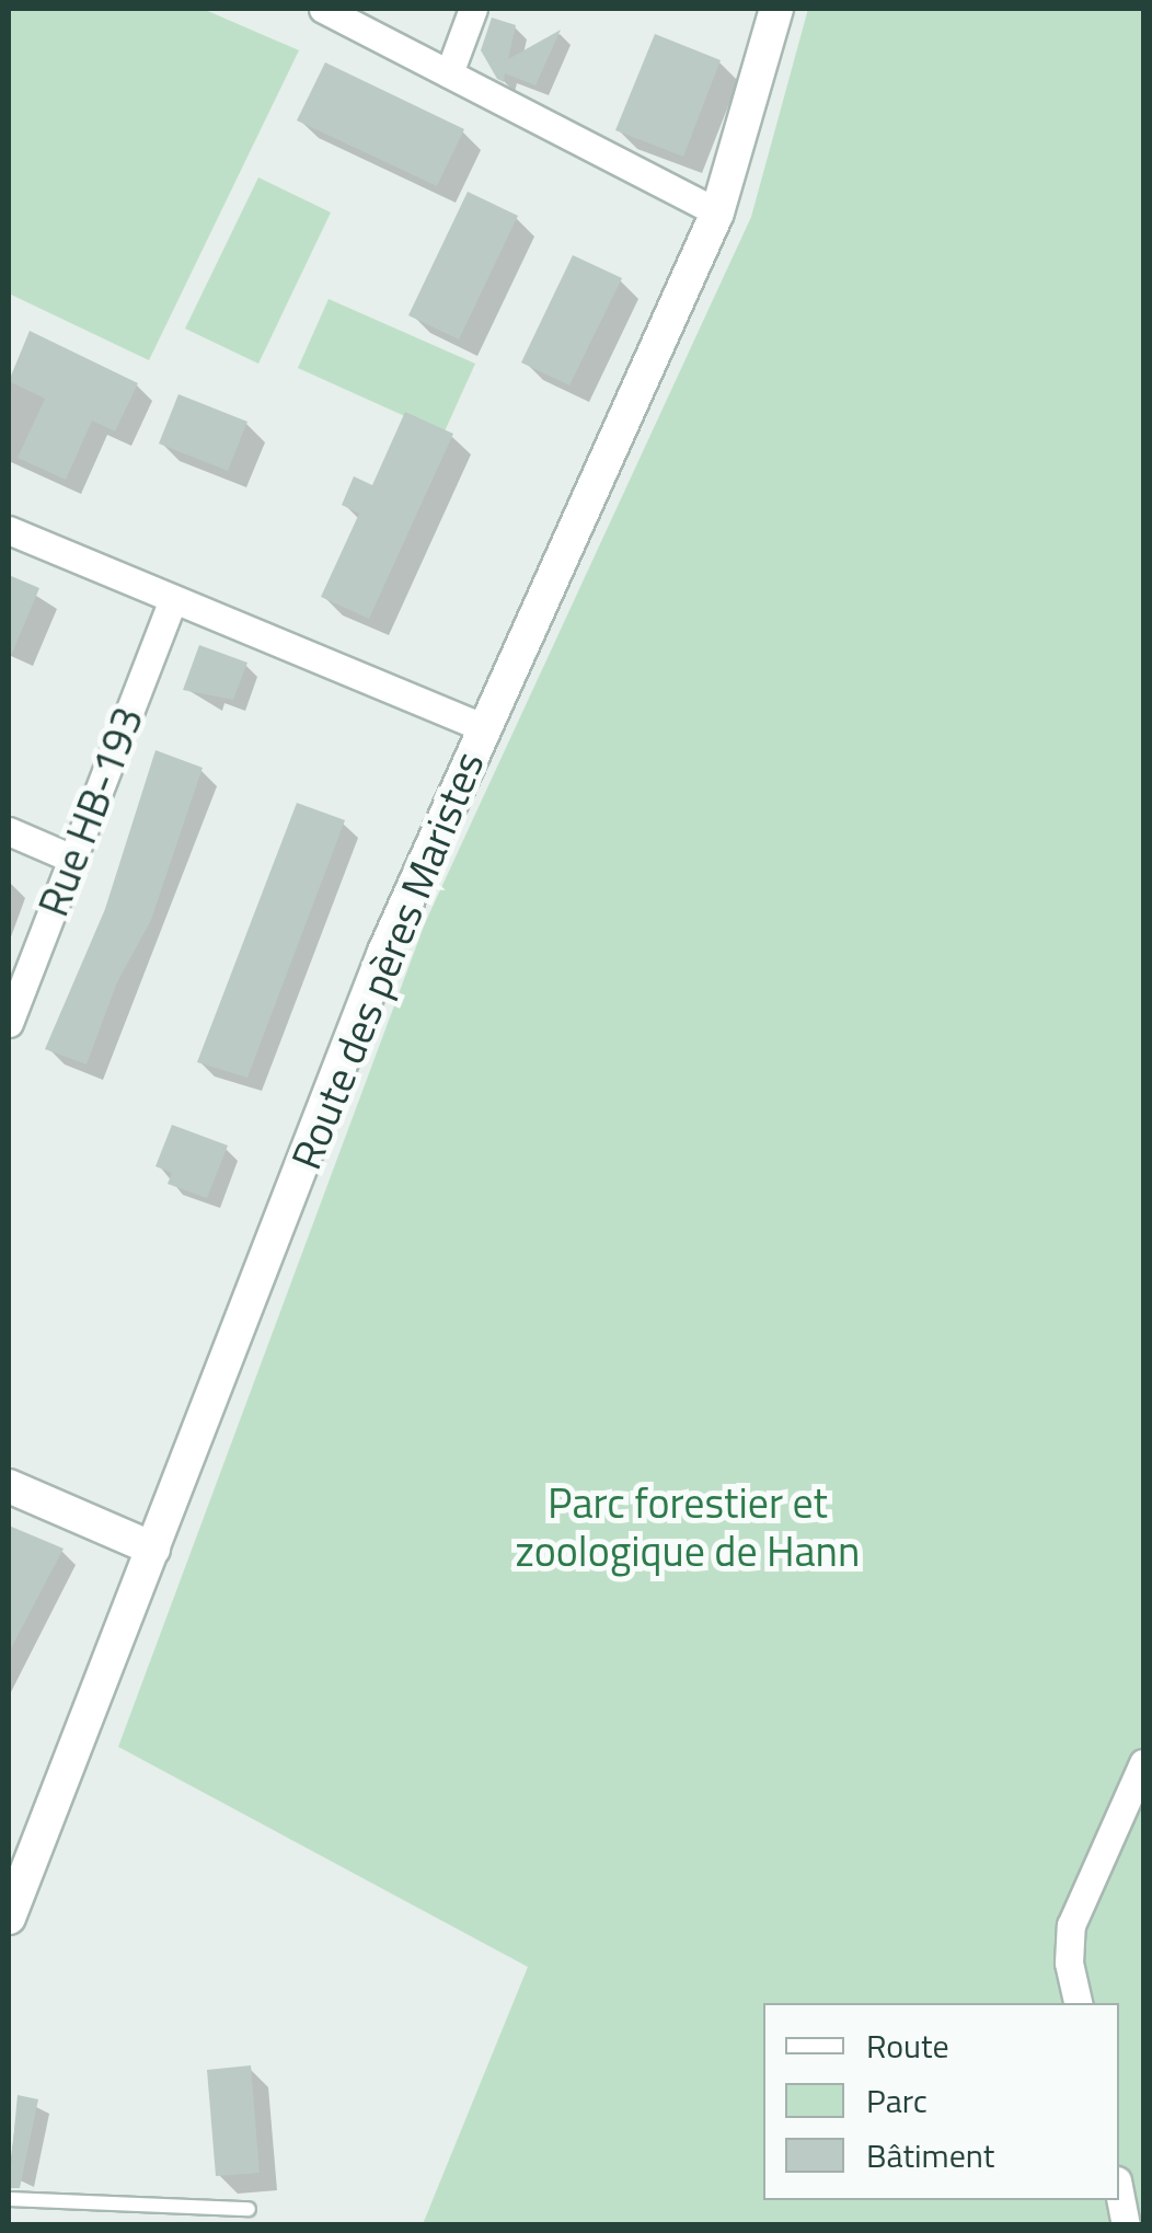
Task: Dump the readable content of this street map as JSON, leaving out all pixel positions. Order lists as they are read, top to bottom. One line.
{"streets":{"street":["Rue HB-193","Route des pères Maristes"]},"crossings":[["Rue HB-193","Route des pères Maristes"]],"parks":["Parc forestier et zoologique de Hann"],"legend":["Route","Parc","Bâtiment"]}
